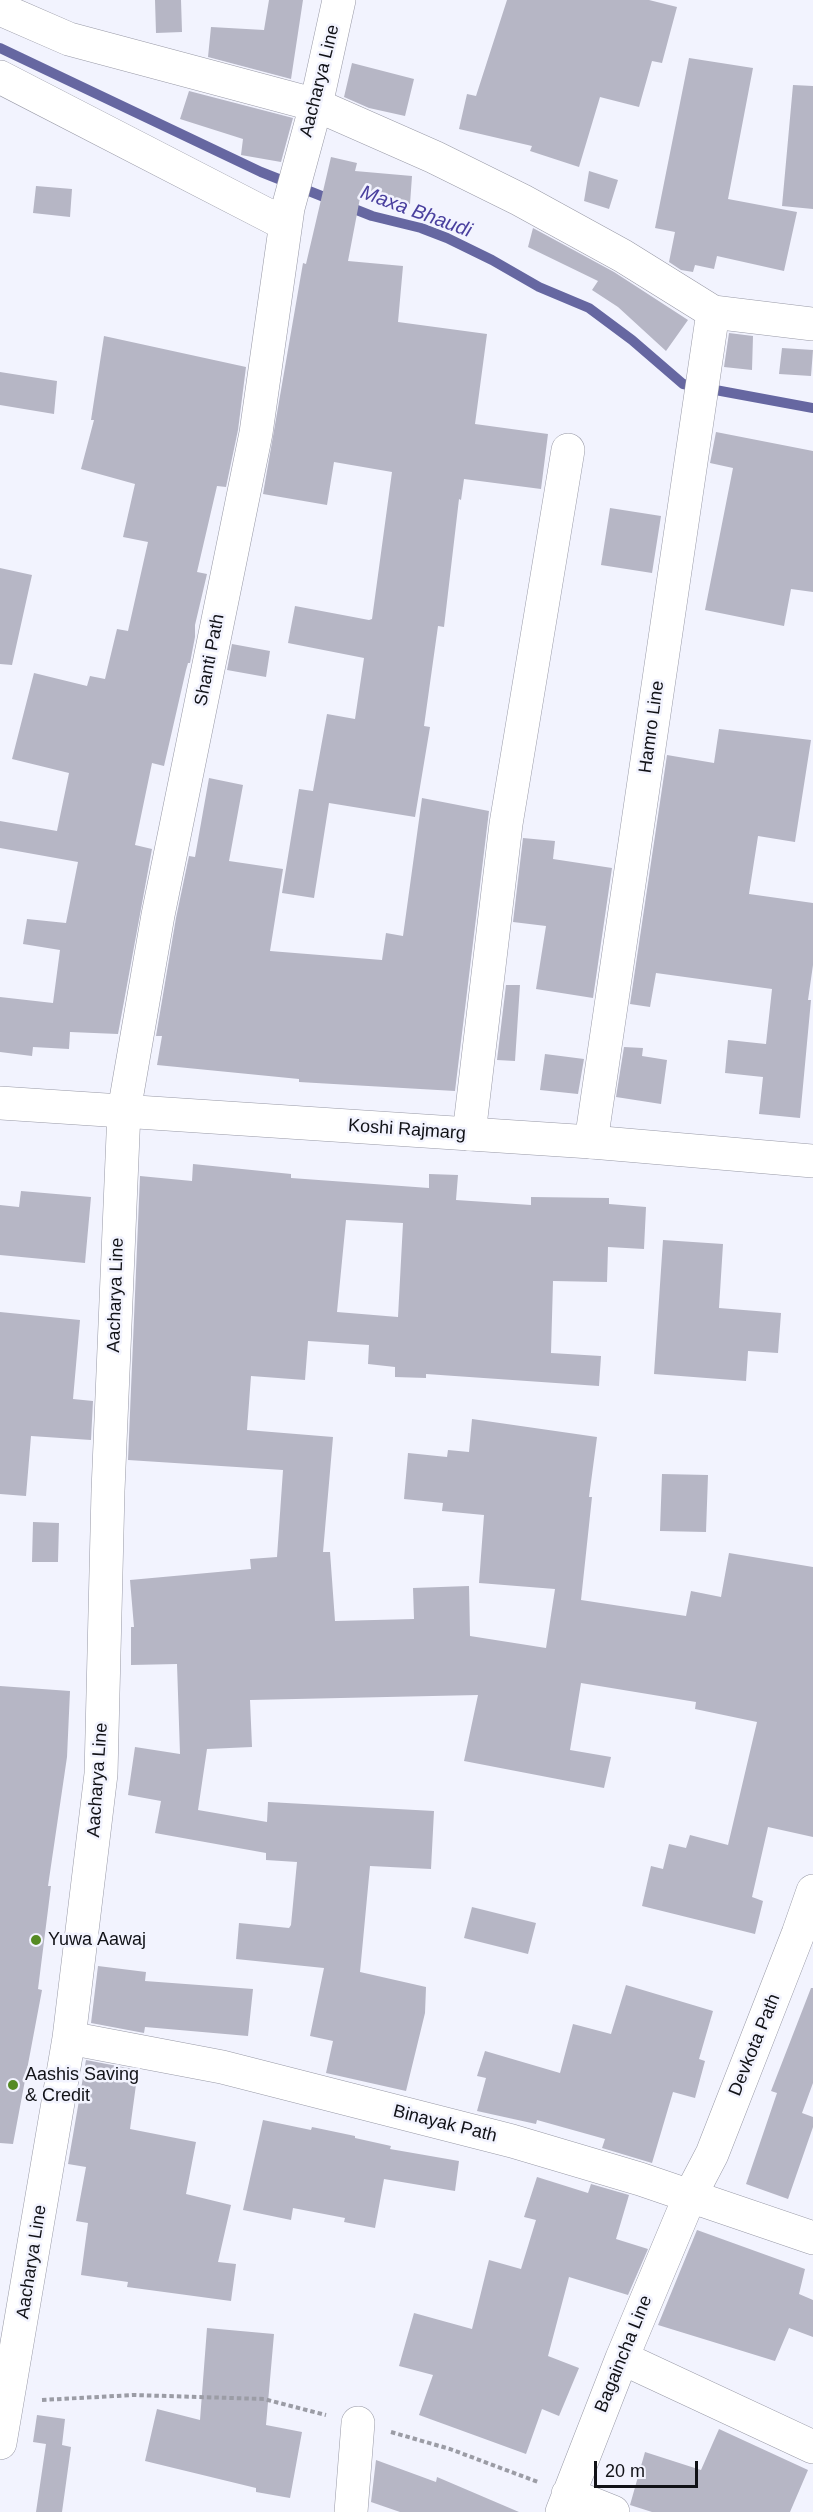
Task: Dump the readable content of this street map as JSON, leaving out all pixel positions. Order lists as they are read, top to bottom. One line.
{"streets":{"street":["Aacharya Line","Shanti Path","Hamro Line","Koshi Rajmarg","Devkota Path","Binayak Path","Bagaincha Line"]},"crossings":[["Aacharya Line","Shanti Path"],["Aacharya Line","Koshi Rajmarg"],["Aacharya Line","Binayak Path"],["Shanti Path","Koshi Rajmarg"],["Hamro Line","Koshi Rajmarg"],["Devkota Path","Binayak Path"],["Devkota Path","Bagaincha Line"],["Binayak Path","Bagaincha Line"]],"water":["Maxa Bhaudi"],"places":["Yuwa Aawaj","Aashis Saving & Credit"],"scale_bar":"20 m"}
